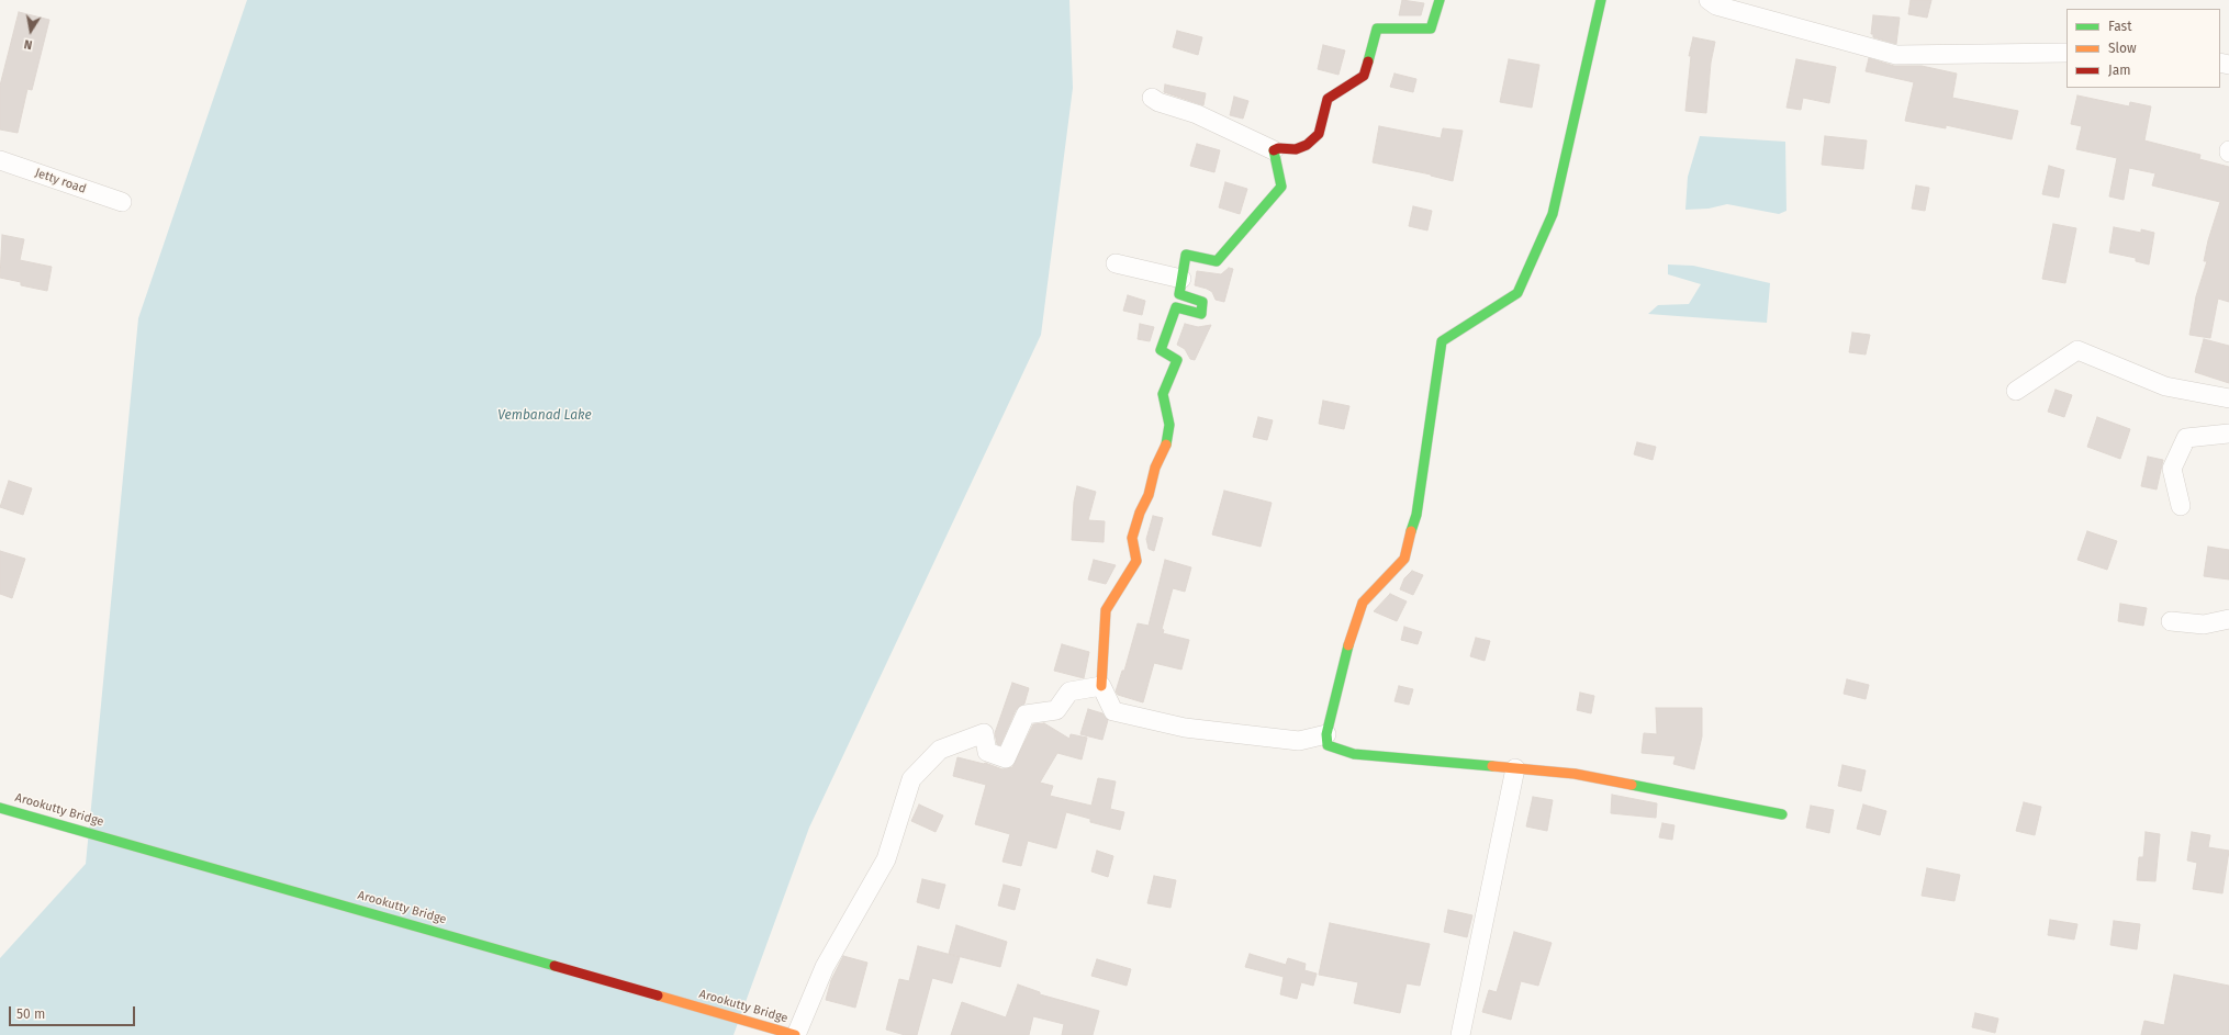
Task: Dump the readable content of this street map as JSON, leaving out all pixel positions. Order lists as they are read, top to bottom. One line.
{"streets":{"street":["Jetty road","Arookutty Bridge"]},"water":["Vembanad Lake"],"legend":["Fast","Slow","Jam"],"scale_bar":"50 m","north":"bottom"}
